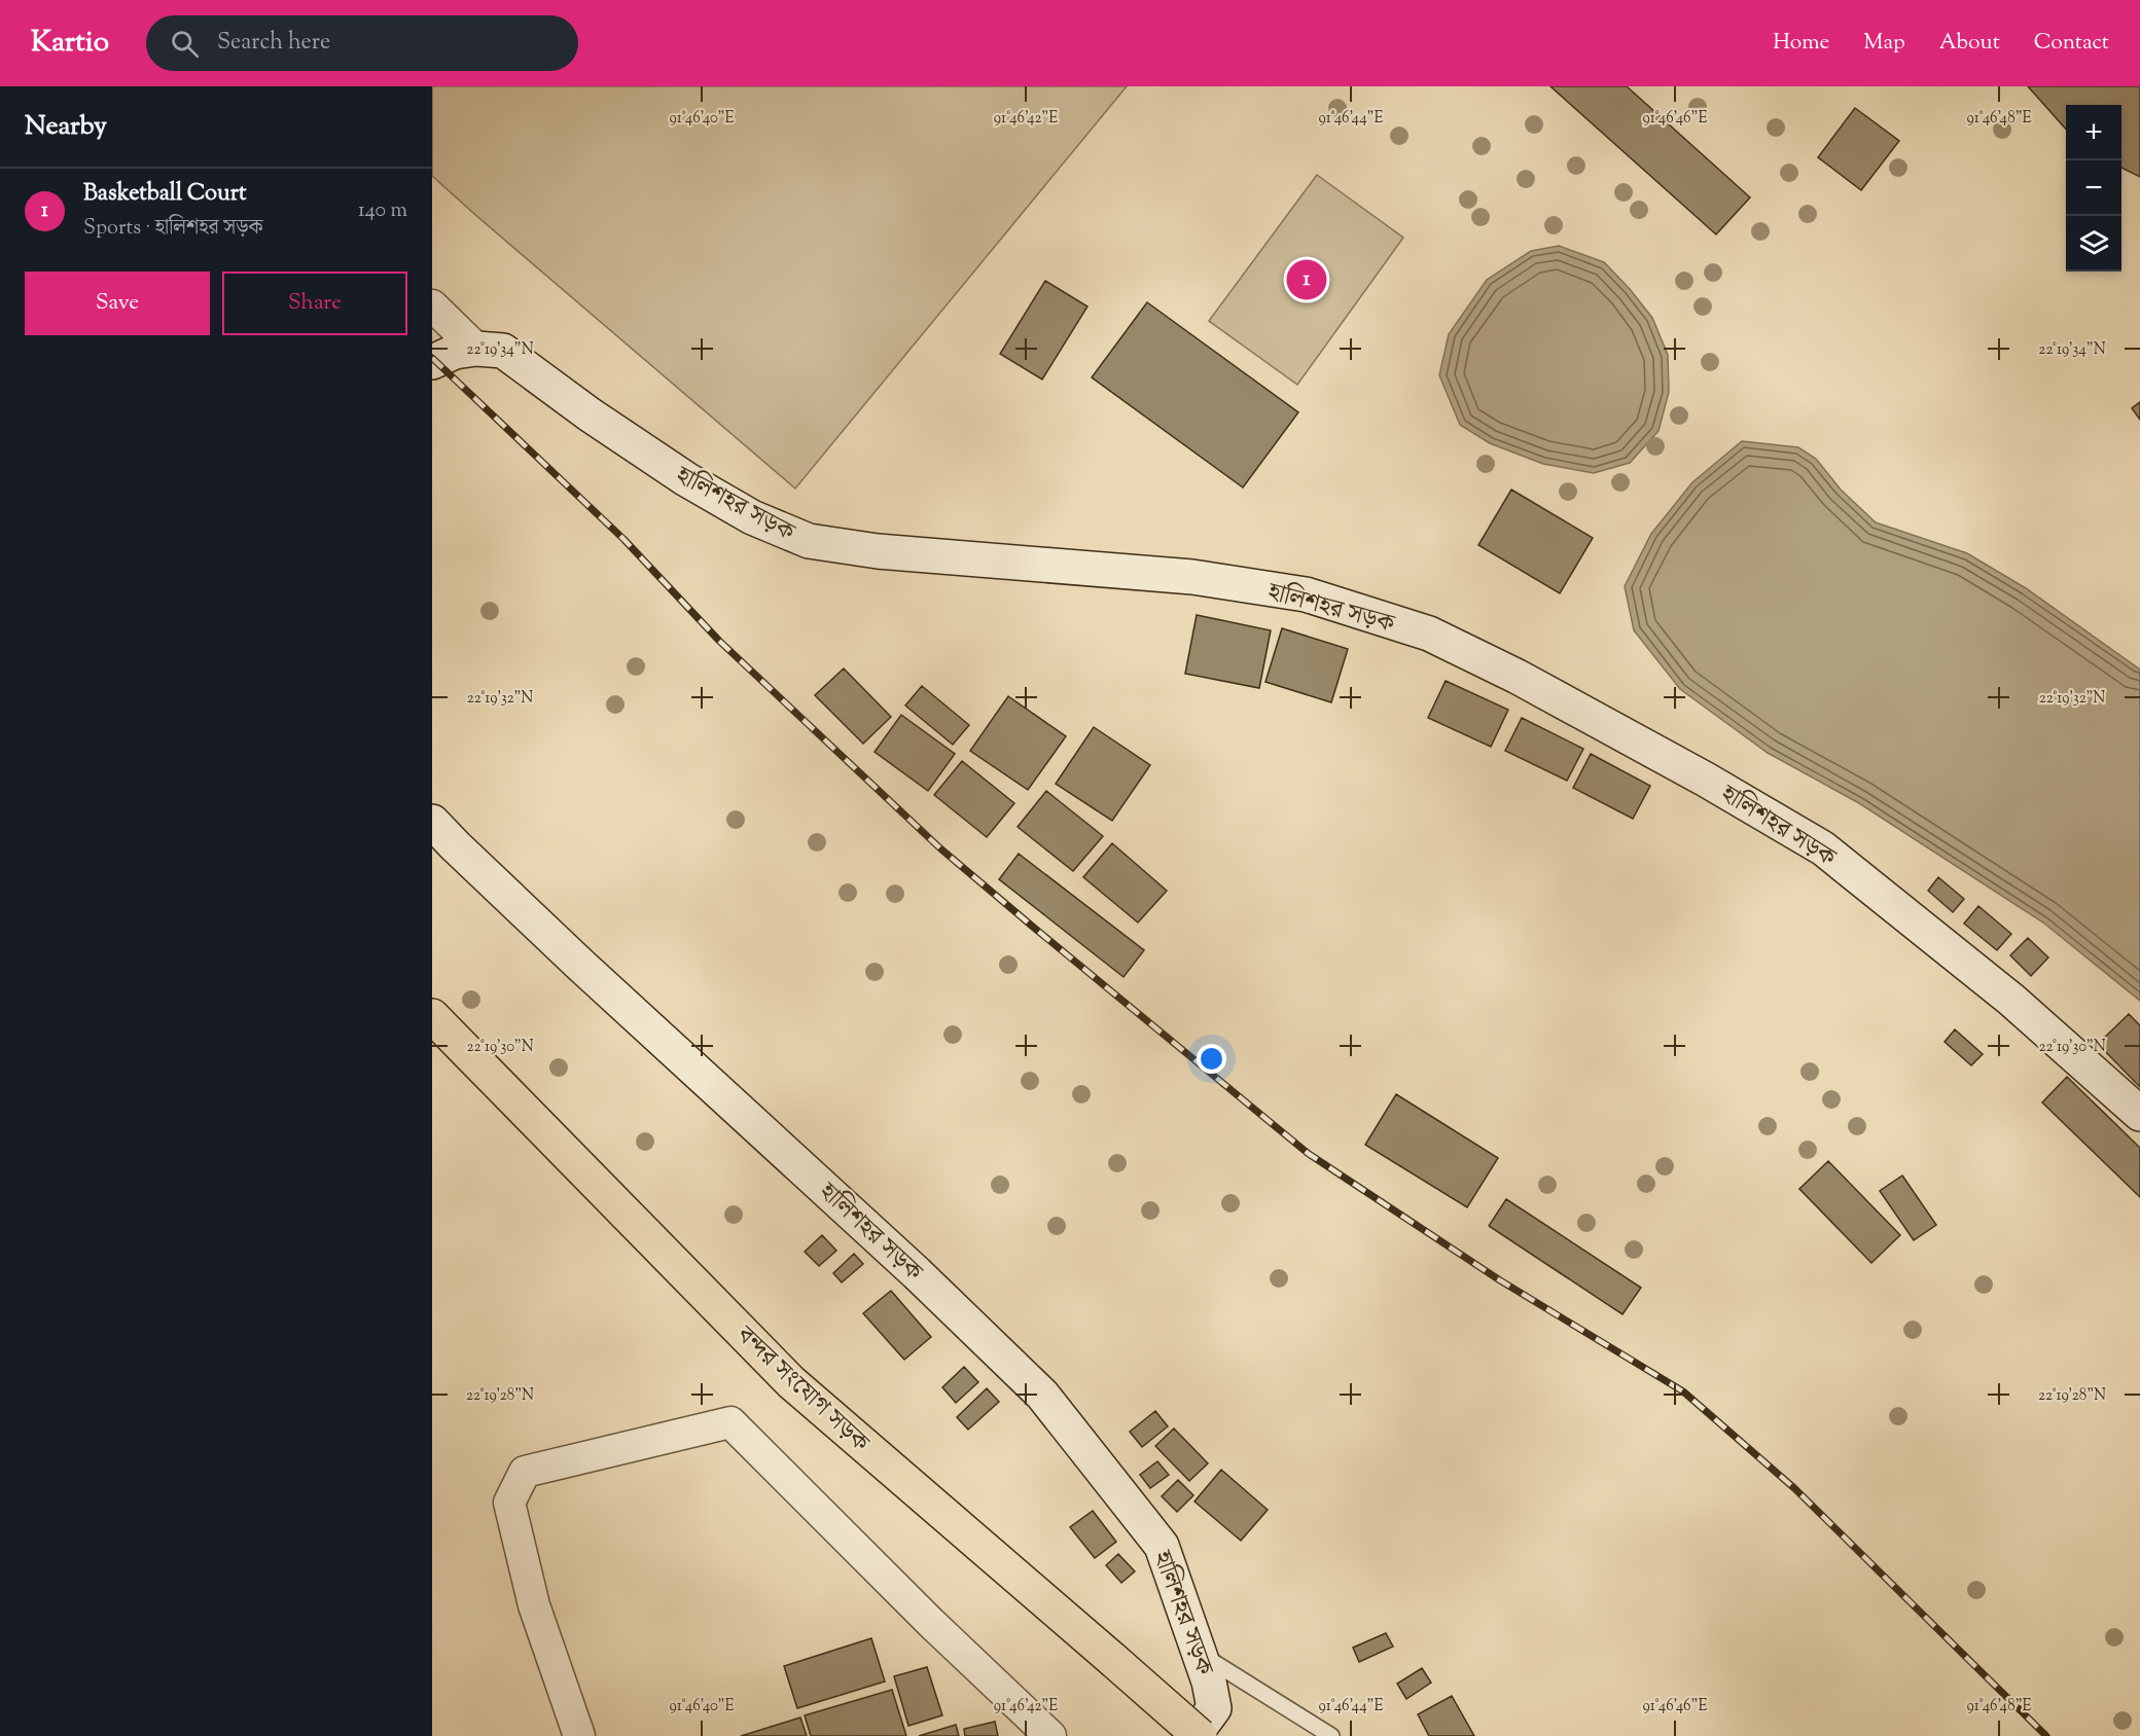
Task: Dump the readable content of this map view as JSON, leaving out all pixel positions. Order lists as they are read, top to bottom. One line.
{"streets":{"highway":["বন্দর সংযোগ সড়ক"],"street":["হালিশহর সড়ক"]},"crossings":[["হালিশহর সড়ক","বন্দর সংযোগ সড়ক"]],"page":{"header":"Kartio","search":"Search here","nav":["Home","Map","About","Contact"],"heading":"Nearby","map_buttons":["+","−"],"list":[{"mark":"1","name":"Basketball Court","note":"Sports · হালিশহর সড়ক","value":"140 m"}],"buttons":["Save","Share"],"pins":"1"},"coordinates":["91°46'40\"E","91°46'42\"E","91°46'44\"E","91°46'46\"E","91°46'48\"E","22°19'34\"N","22°19'32\"N","22°19'30\"N","22°19'28\"N"]}
